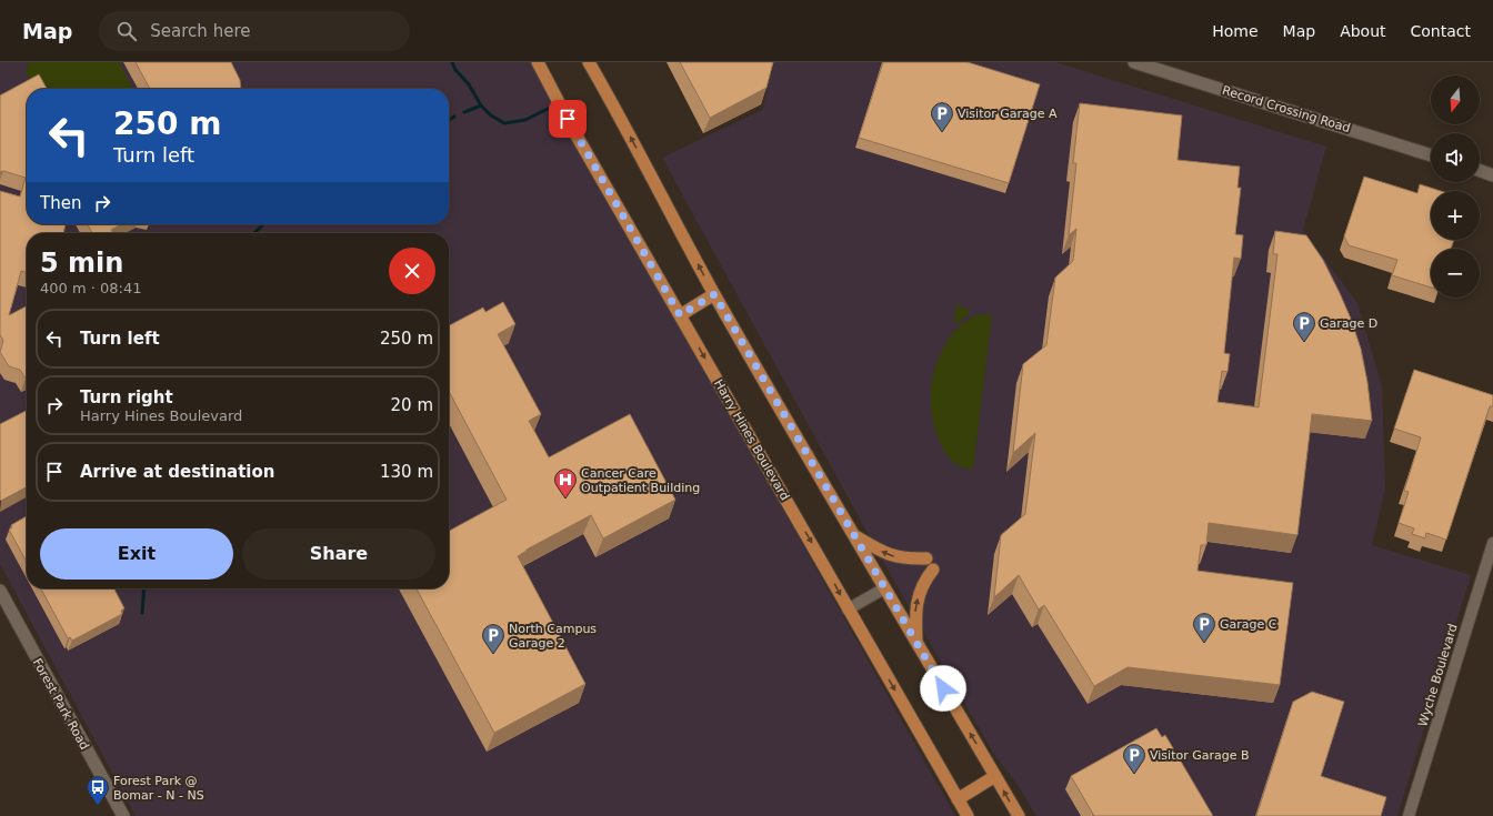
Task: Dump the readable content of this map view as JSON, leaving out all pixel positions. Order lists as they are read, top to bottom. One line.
{"streets":{"main road":["Harry Hines Boulevard"],"street":["Record Crossing Road","Wyche Boulevard","Forest Park Road"]},"places":{"parking":["Visitor Garage A","Garage D","Garage C","North Campus Garage 2","Visitor Garage B"],"hospital":["Cancer Care Outpatient Building"],"bus stop":["Forest Park @ Bomar - N - NS"]},"north":"bottom","page":{"header":"Map","search":"Search here","nav":["Home","Map","About","Contact"],"map_buttons":["+","−"],"turn":["250 m","Turn left"],"then":"Then","heading":["5 min","400 m · 08:41"],"list":[{"name":"Turn left","value":"250 m"},{"name":"Turn right","note":"Harry Hines Boulevard","value":"20 m"},{"name":"Arrive at destination","value":"130 m"}],"buttons":["Exit","Share"]}}
